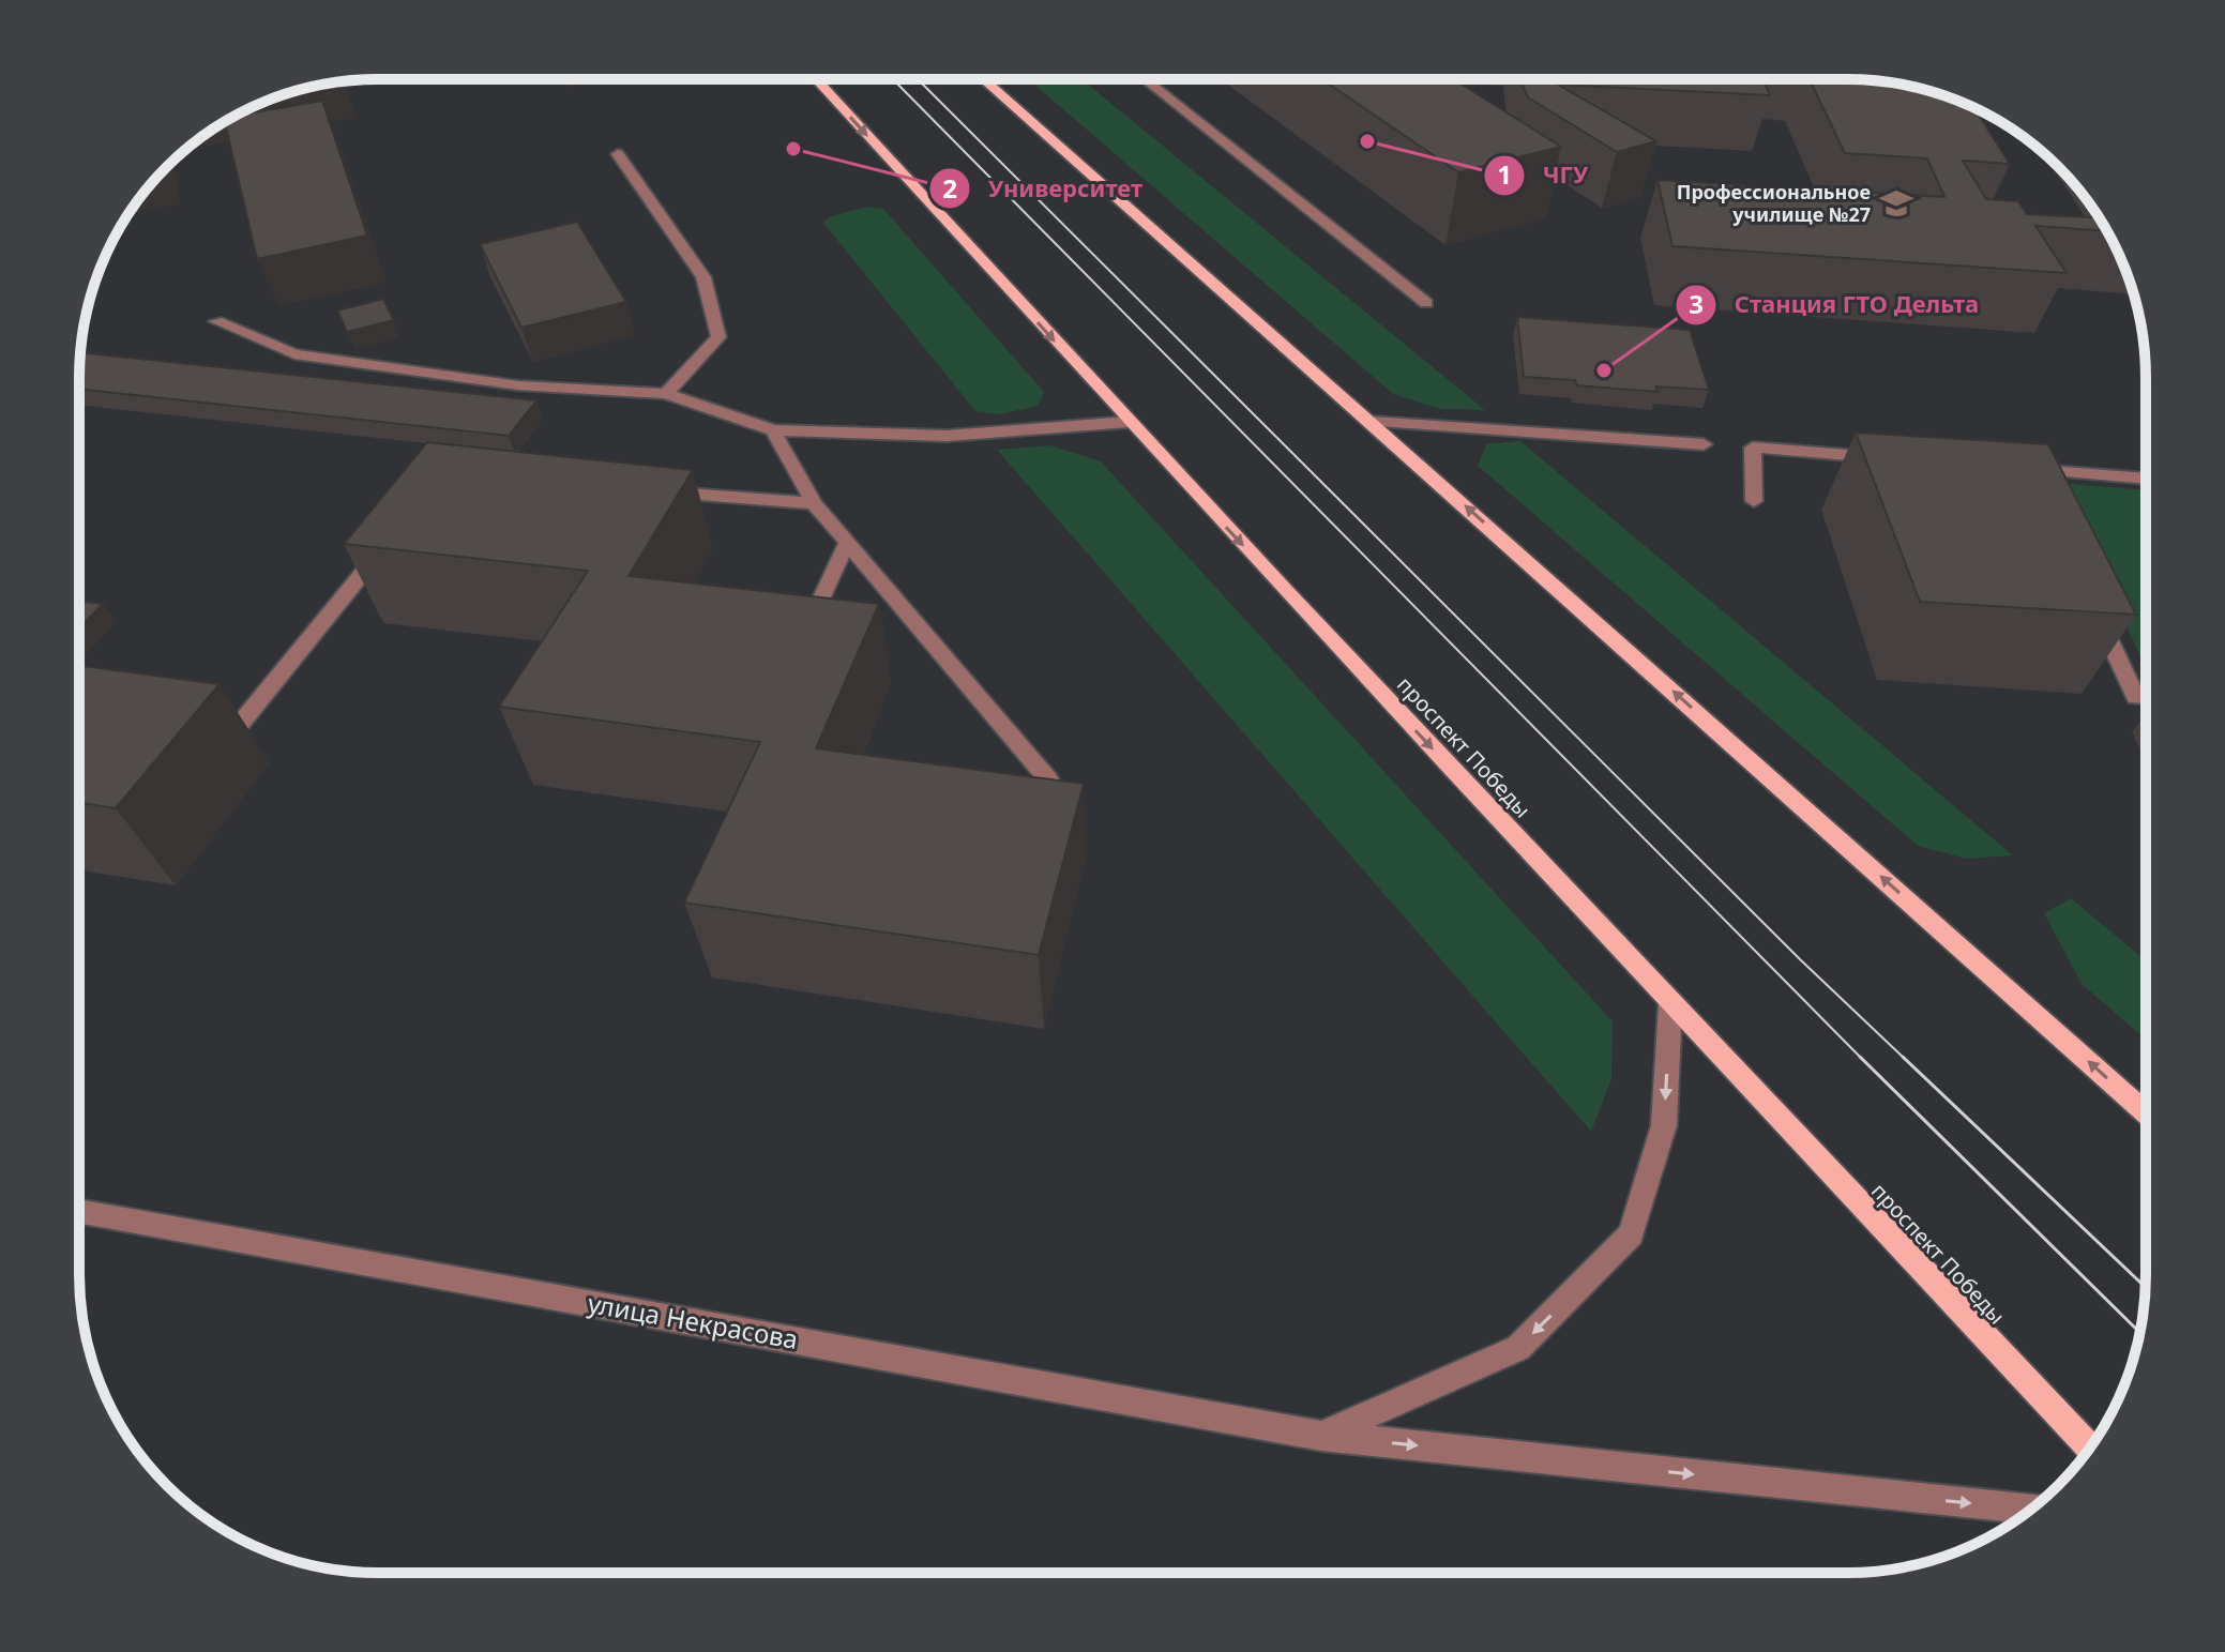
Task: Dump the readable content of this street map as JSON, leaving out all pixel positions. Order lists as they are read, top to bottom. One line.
{"streets":{"main road":["проспект Победы"],"street":["улица Некрасова"]},"one_way":["улица Некрасова"],"places":{"other":["ЧГУ","Университет","Станция ГТО Дельта"],"school or university":["Профессиональное училище №27"]}}
